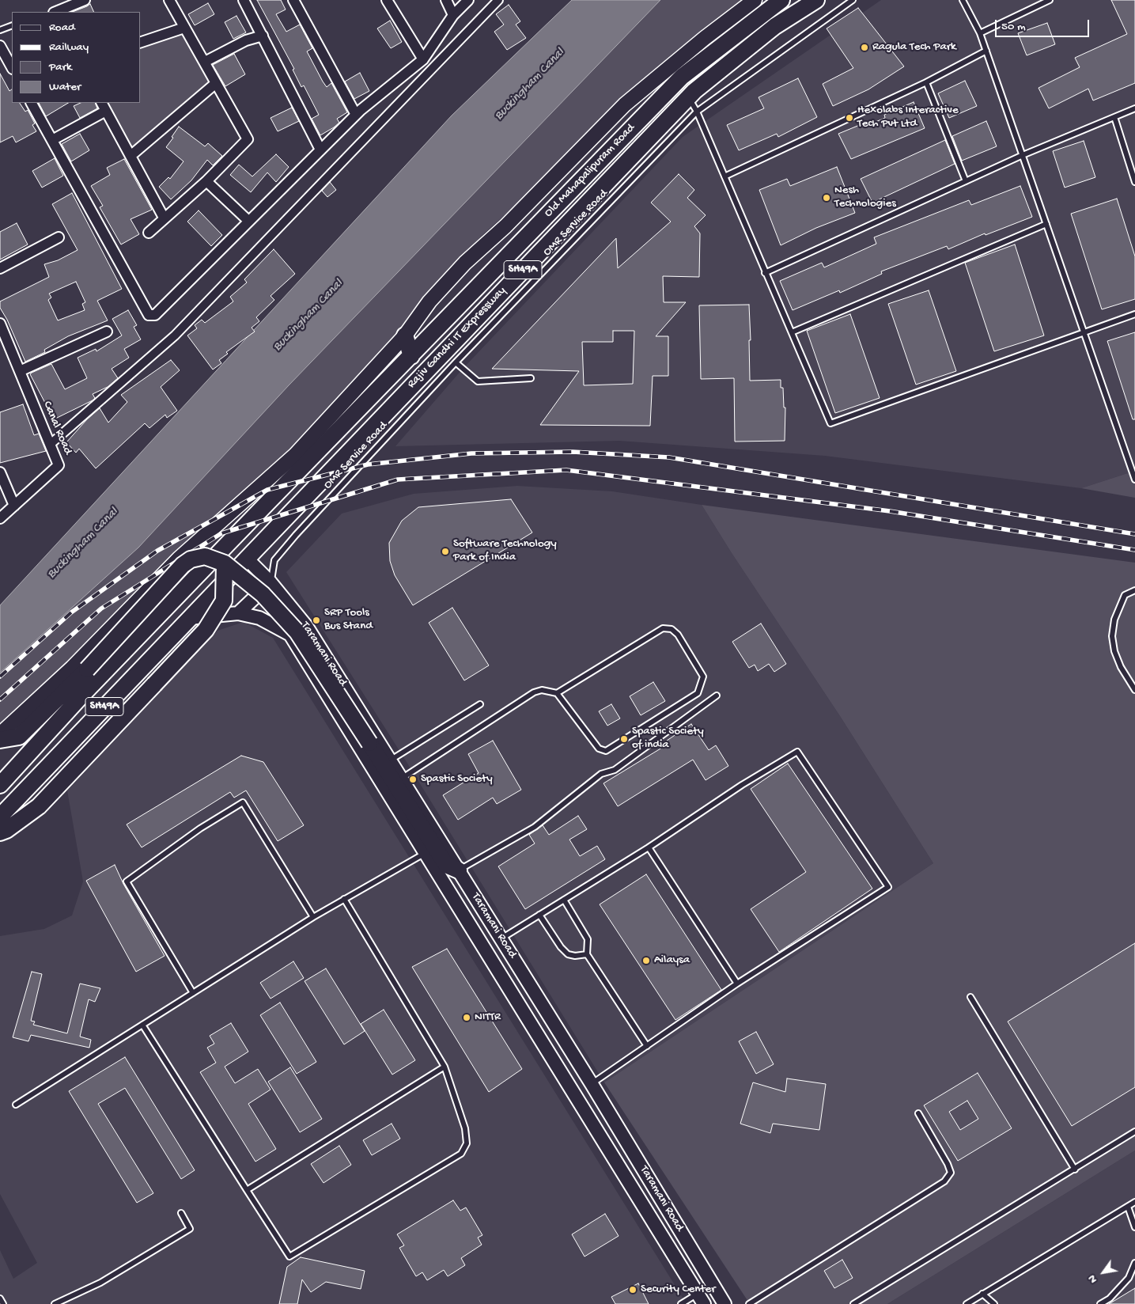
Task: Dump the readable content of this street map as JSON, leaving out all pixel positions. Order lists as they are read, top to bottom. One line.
{"streets":{"main road":["Old Mahapalipuram Road","SH49A","Rajiv Gandhi IT Expressway"],"street":["Canal Road","Taramani Road"],"lane":["OMR Service Road"]},"crossings":[["Old Mahapalipuram Road","SH49A"],["OMR Service Road","Taramani Road"],["SH49A","Rajiv Gandhi IT Expressway"],["Rajiv Gandhi IT Expressway","Taramani Road"]],"water":["Buckingham Canal"],"places":["Ragula Tech Park","Hexolabs Interactive Tech Pvt Ltd","Nesh Technologies","Software Technology Park of India","SRP Tools Bus Stand","Spastic Society of india","Spastic Society","Ailaysa","NITTR","Security Center"],"legend":["Road","Railway","Park","Water"],"scale_bar":"50 m","north":"bottom left"}
